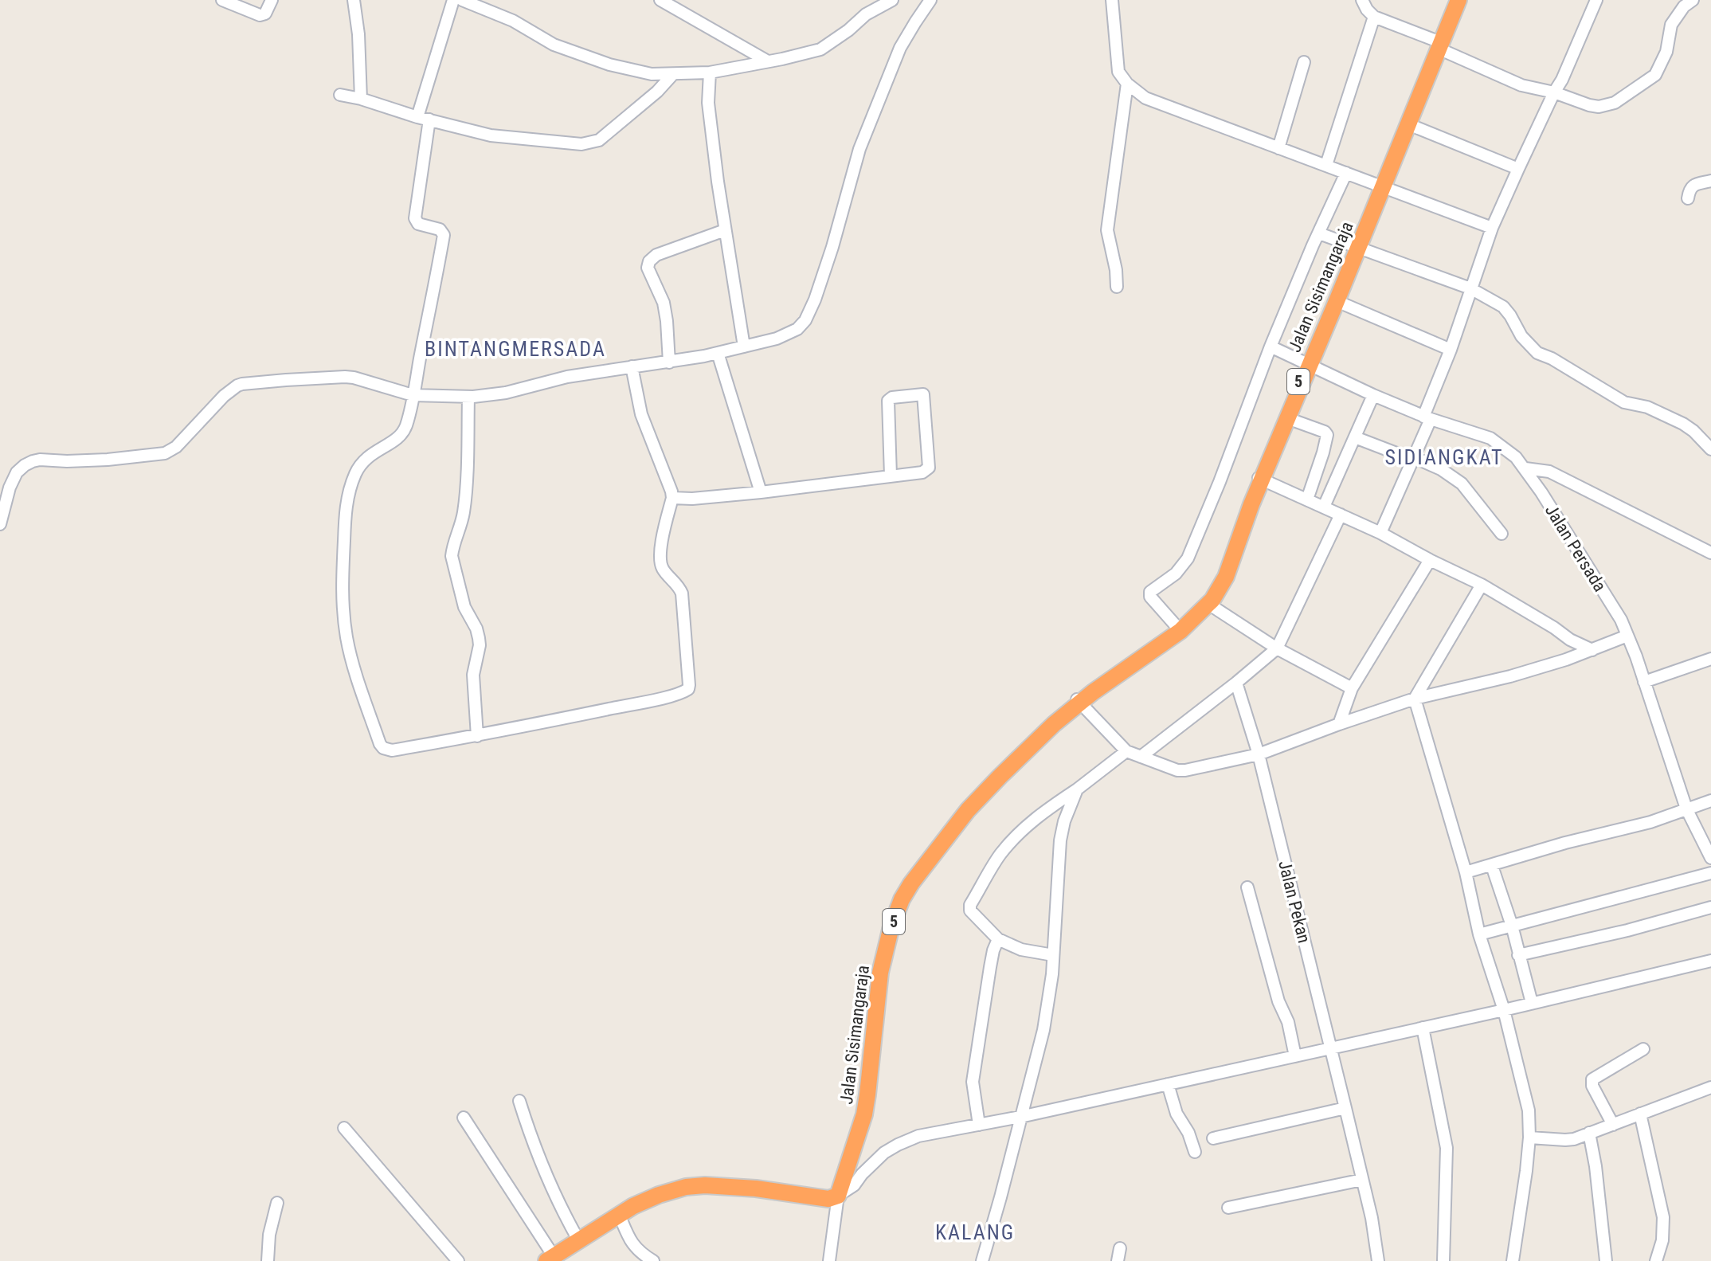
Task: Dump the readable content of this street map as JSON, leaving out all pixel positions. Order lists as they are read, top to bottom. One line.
{"streets":{"highway":["Jalan Sisimangaraja","5"],"street":["Jalan Persada","Jalan Pekan"]},"crossings":[["Jalan Sisimangaraja","Jalan Persada"]],"districts":["BINTANGMERSADA","SIDIANGKAT","KALANG"]}
